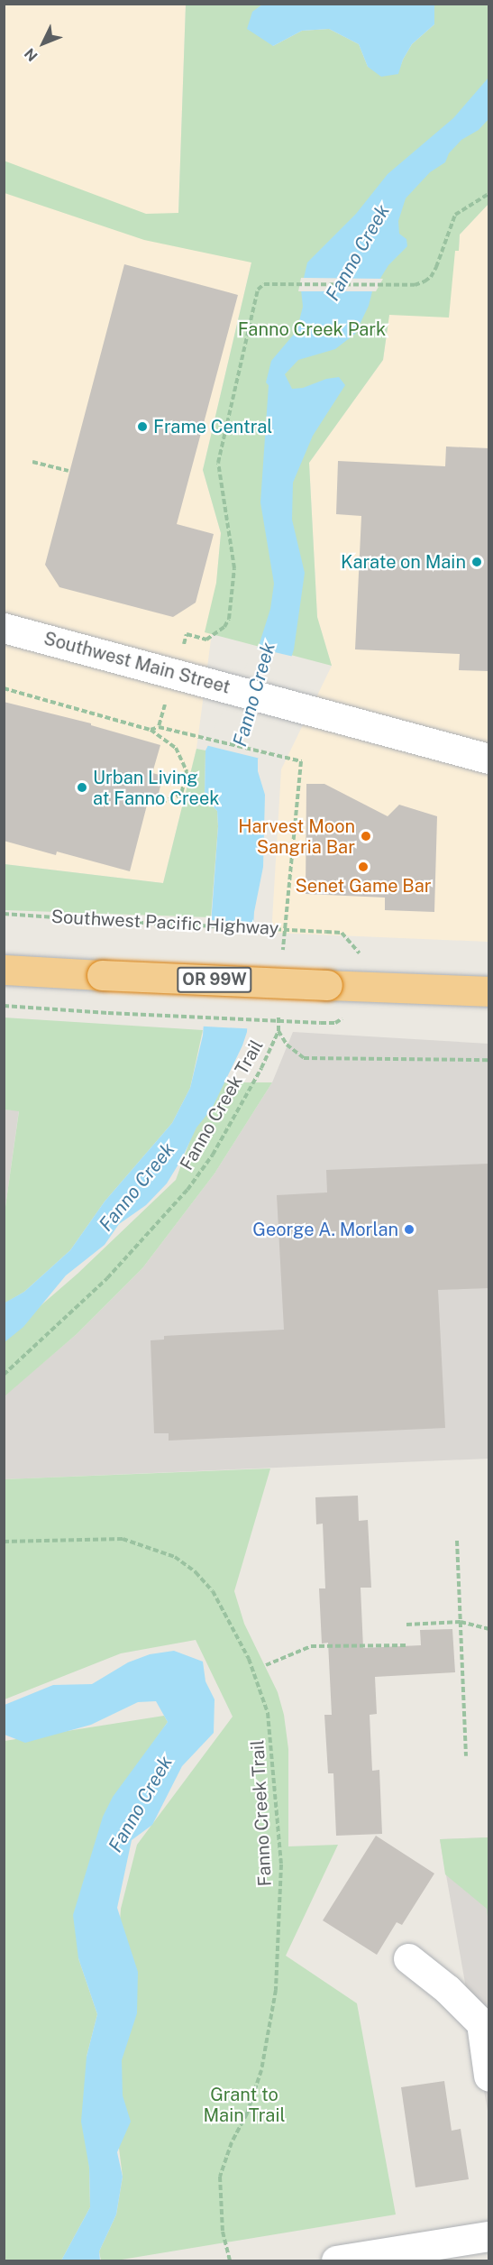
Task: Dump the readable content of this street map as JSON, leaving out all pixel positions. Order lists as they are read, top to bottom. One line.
{"streets":{"highway":["OR 99W"],"street":["Southwest Main Street"],"path":["Southwest Pacific Highway","Fanno Creek Trail"]},"water":["Fanno Creek"],"parks":["Fanno Creek Park","Grant to Main Trail"],"places":["Frame Central","Karate on Main","Urban Living at Fanno Creek","Harvest Moon Sangria Bar","Senet Game Bar","George A. Morlan"],"north":"bottom left"}
